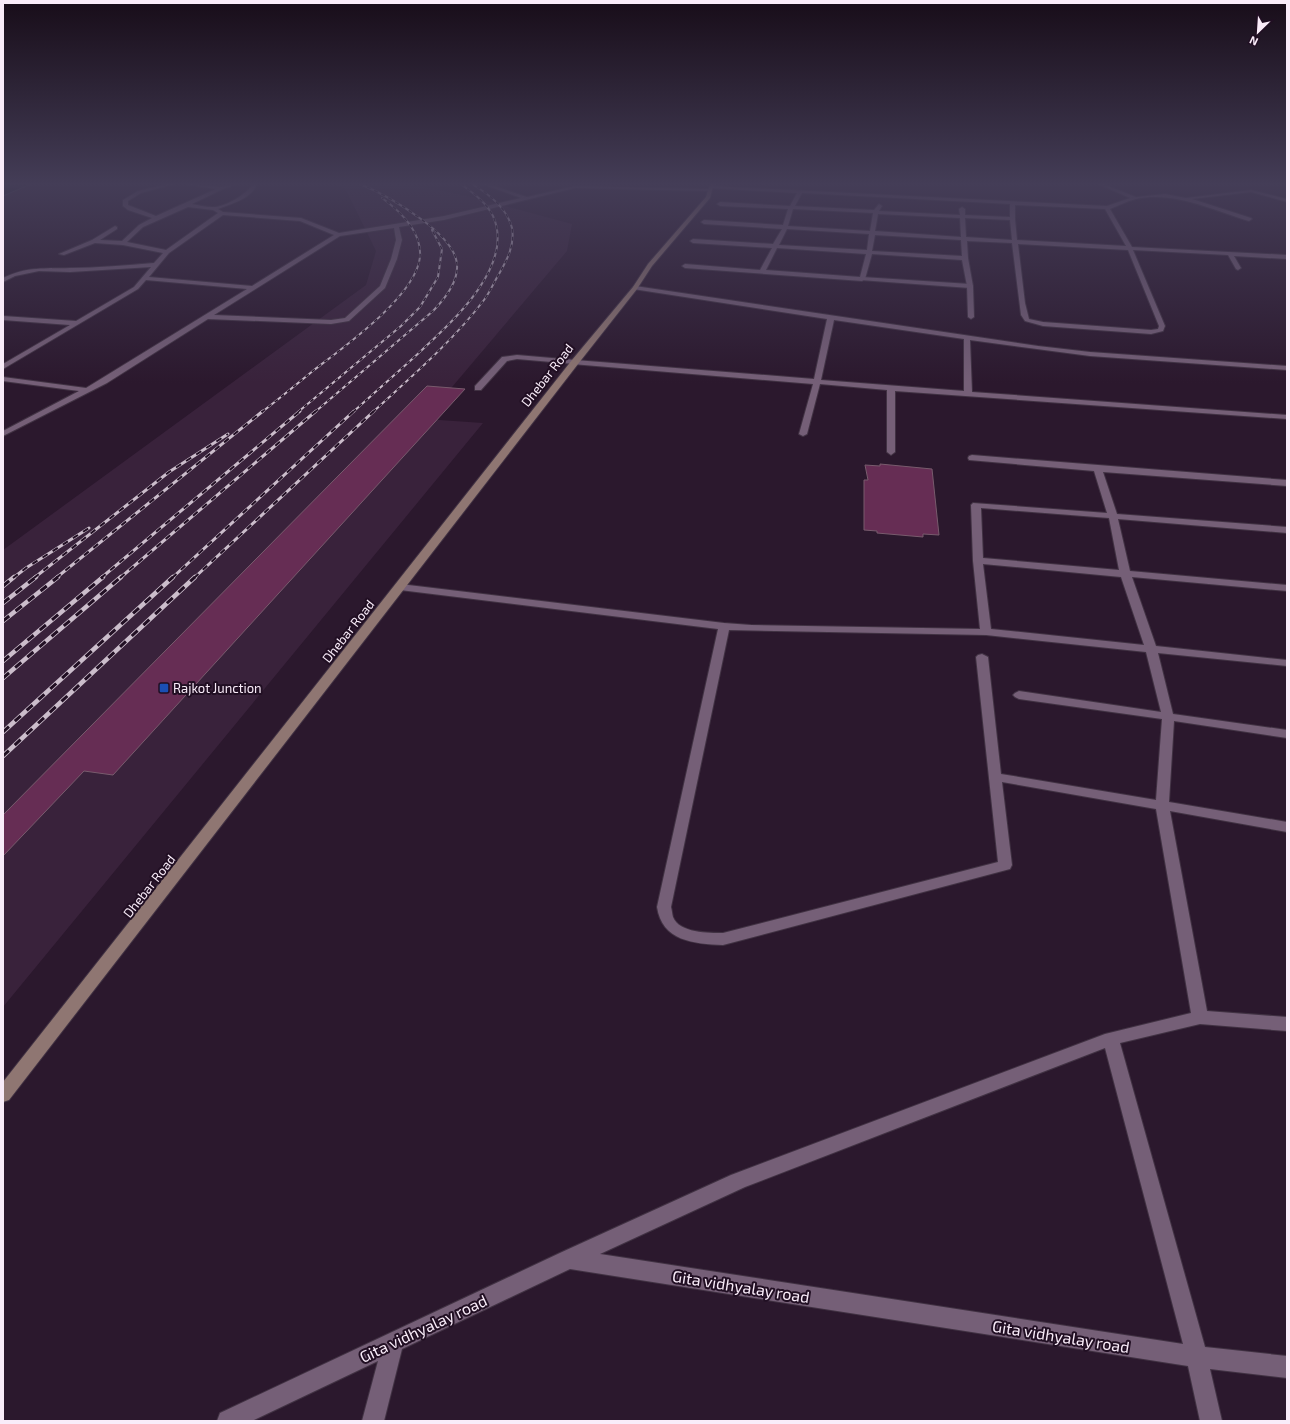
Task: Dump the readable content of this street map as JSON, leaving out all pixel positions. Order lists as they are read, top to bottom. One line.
{"streets":{"street":["Dhebar Road","Gita vidhyalay road"]},"places":{"transit":["Rajkot Junction"]},"north":"bottom left"}
